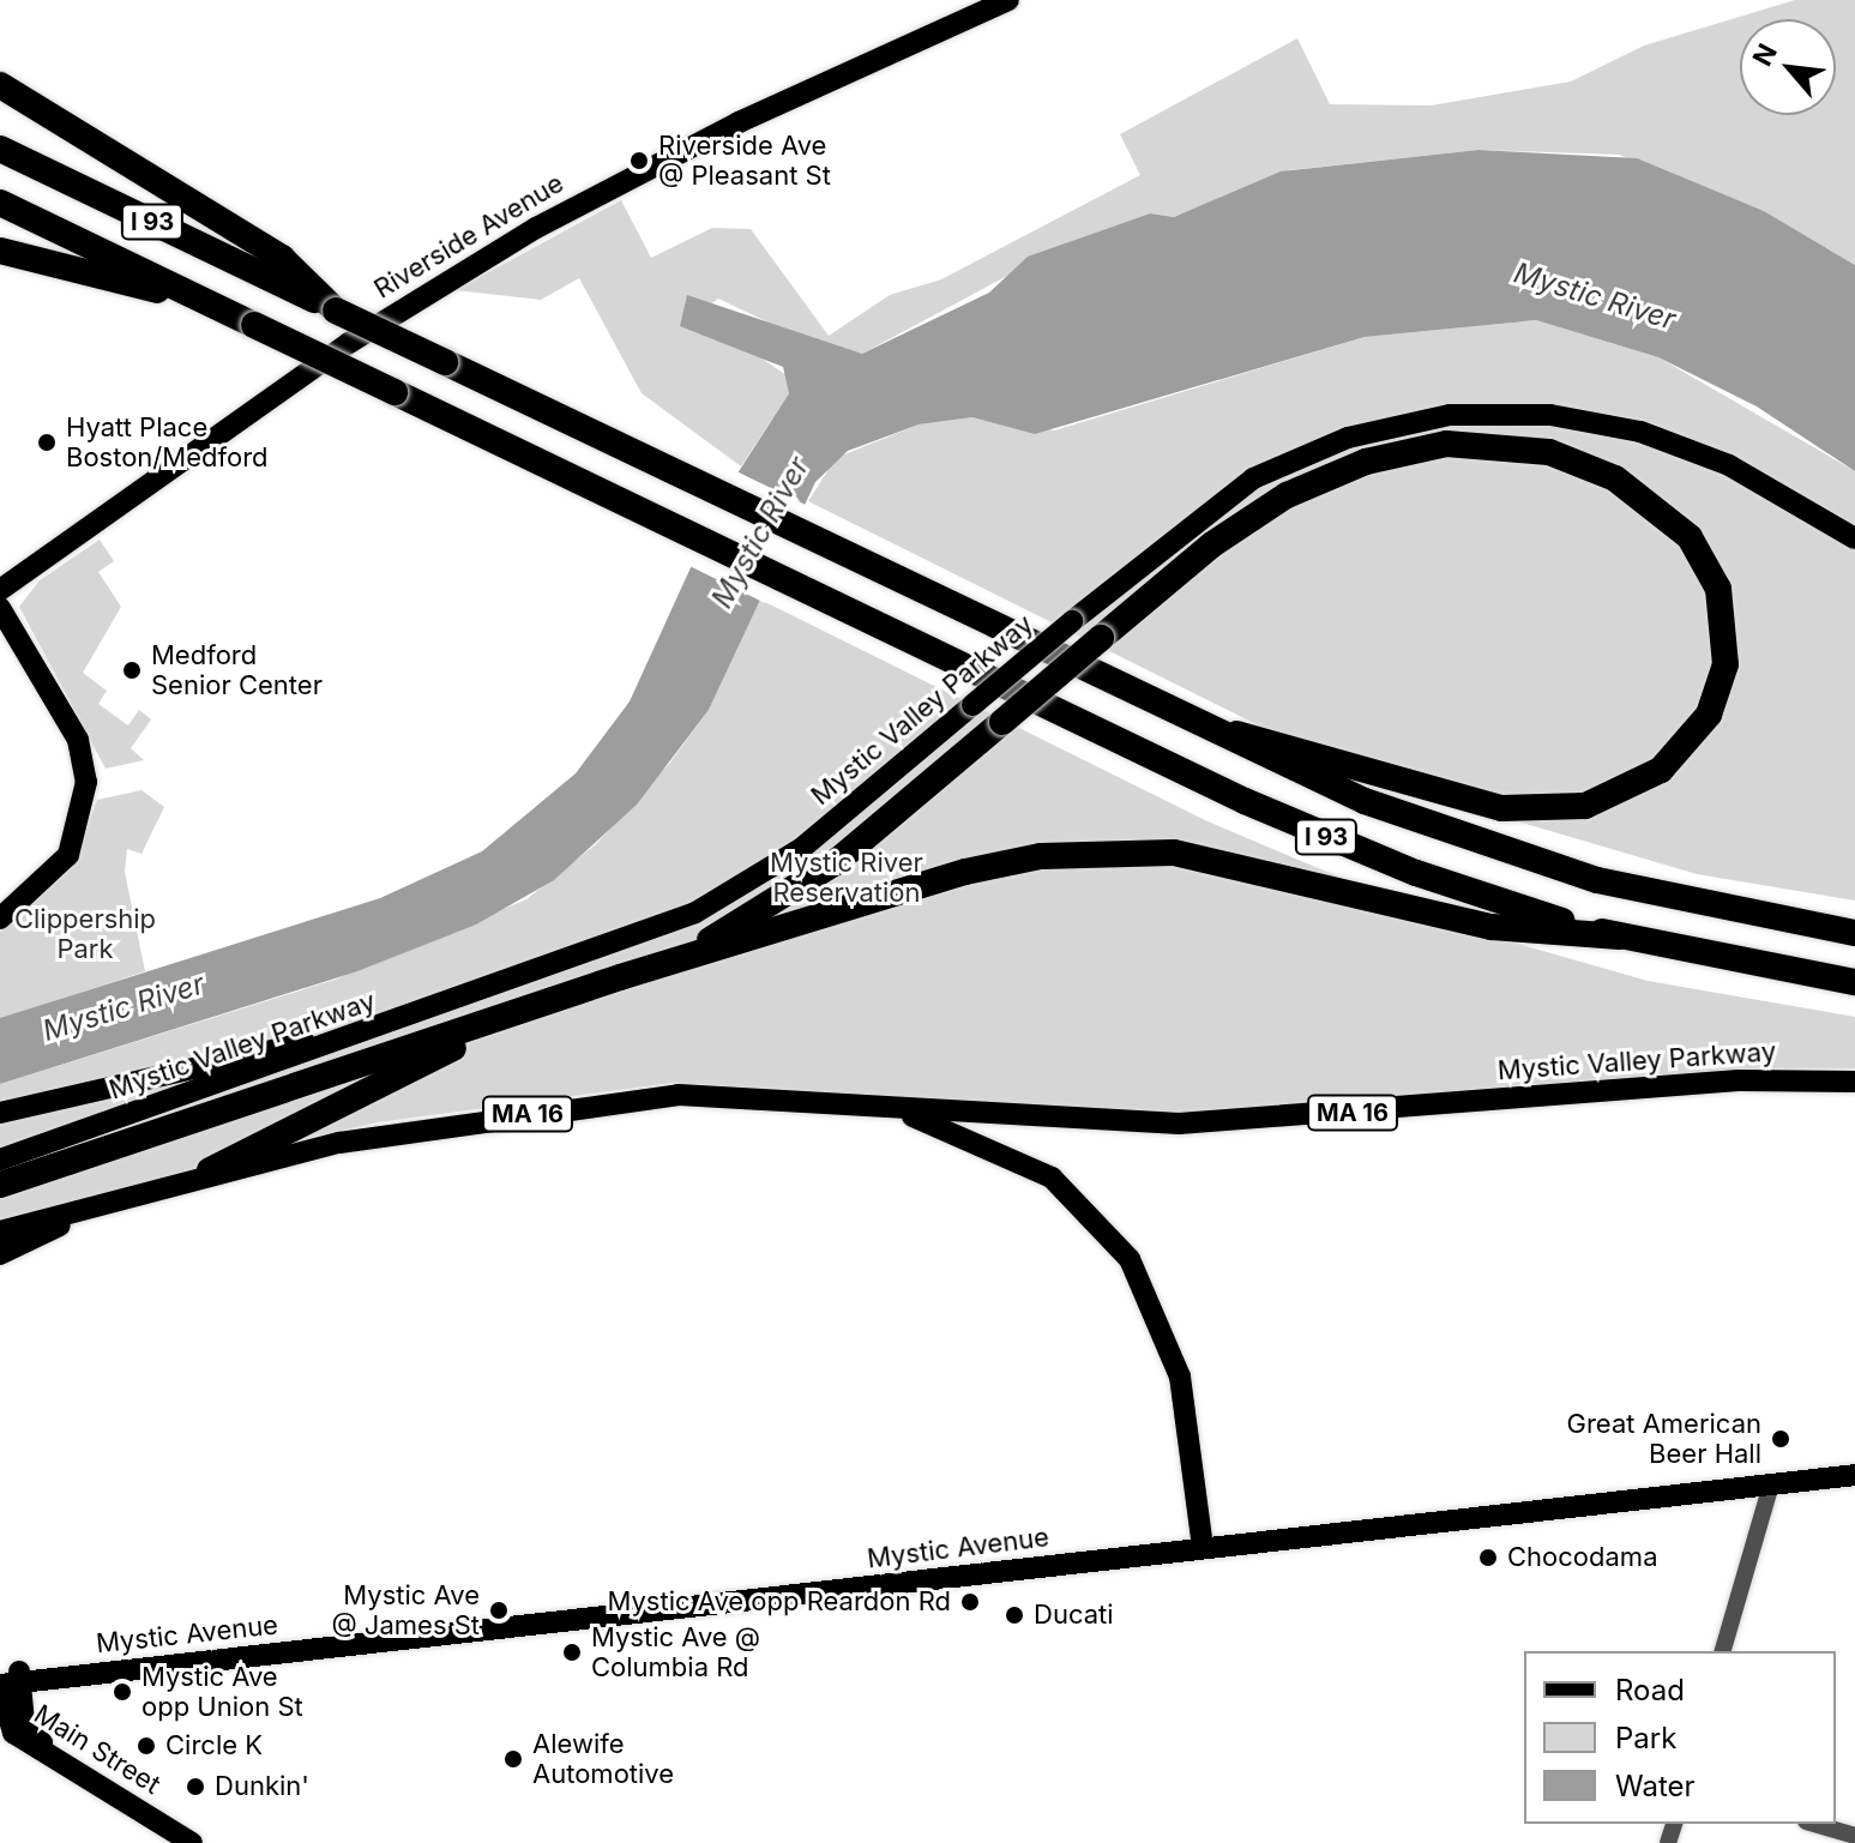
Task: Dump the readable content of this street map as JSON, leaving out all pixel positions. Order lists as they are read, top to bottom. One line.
{"streets":{"highway":["I 93"],"main road":["Riverside Avenue","Mystic Valley Parkway","MA 16","Mystic Avenue","Main Street"]},"crossings":[["Mystic Avenue","Main Street"]],"water":["Mystic River"],"parks":["Mystic River Reservation","Clippership Park"],"places":["Riverside Ave @ Pleasant St","Hyatt Place Boston/Medford","Medford Senior Center","Great American Beer Hall","Chocodama","Mystic Ave opp Reardon Rd","Mystic Ave @ James St","Ducati","Mystic Ave @ Columbia Rd","Mystic Ave opp Union St","Circle K","Alewife Automotive","Dunkin'"],"legend":["Road","Park","Water"],"north":"top left"}
